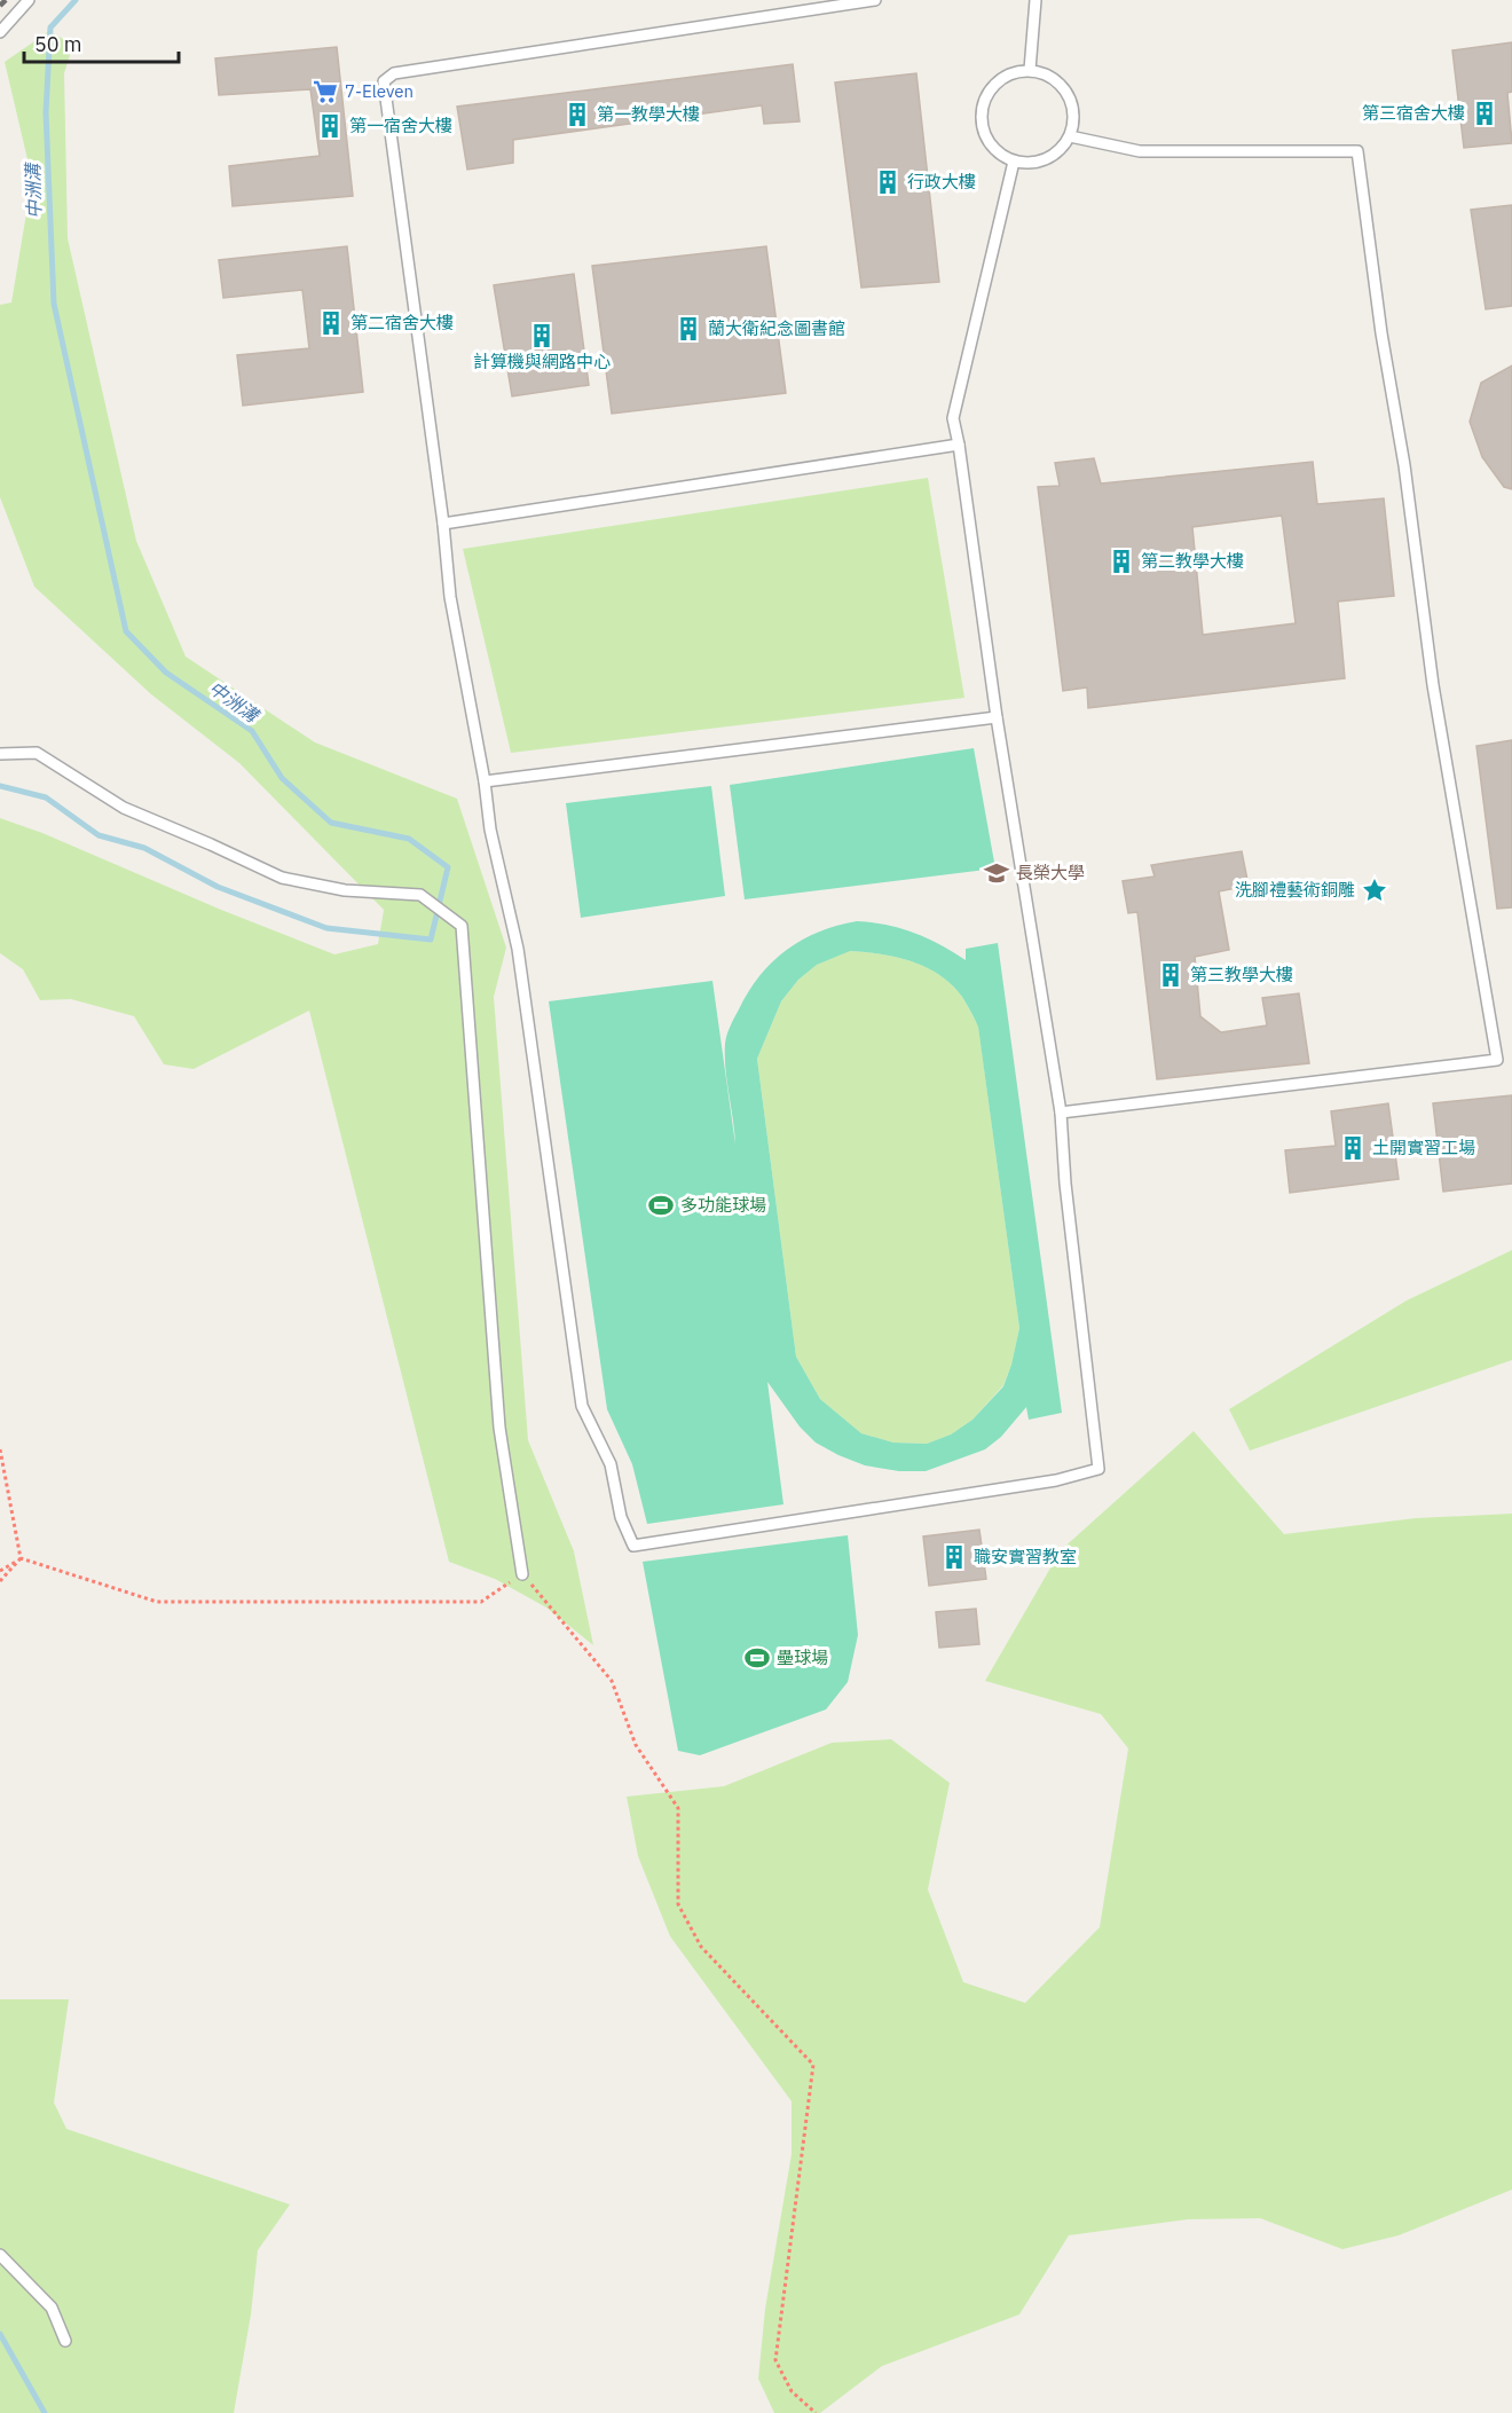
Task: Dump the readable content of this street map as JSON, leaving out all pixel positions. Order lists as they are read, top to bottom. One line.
{"water":["中洲溝"],"places":{"supermarket":["7-Eleven"],"building":["第三宿舍大樓","第一教學大樓","第一宿舍大樓","行政大樓","第二宿舍大樓","蘭大衛紀念圖書館","計算機與網路中心","第二教學大樓","第三教學大樓","土開實習工場","職安實習教室"],"school or university":["長榮大學"],"place":["洗腳禮藝術銅雕"],"sports":["多功能球場","壘球場"]},"scale_bar":"50 m"}
